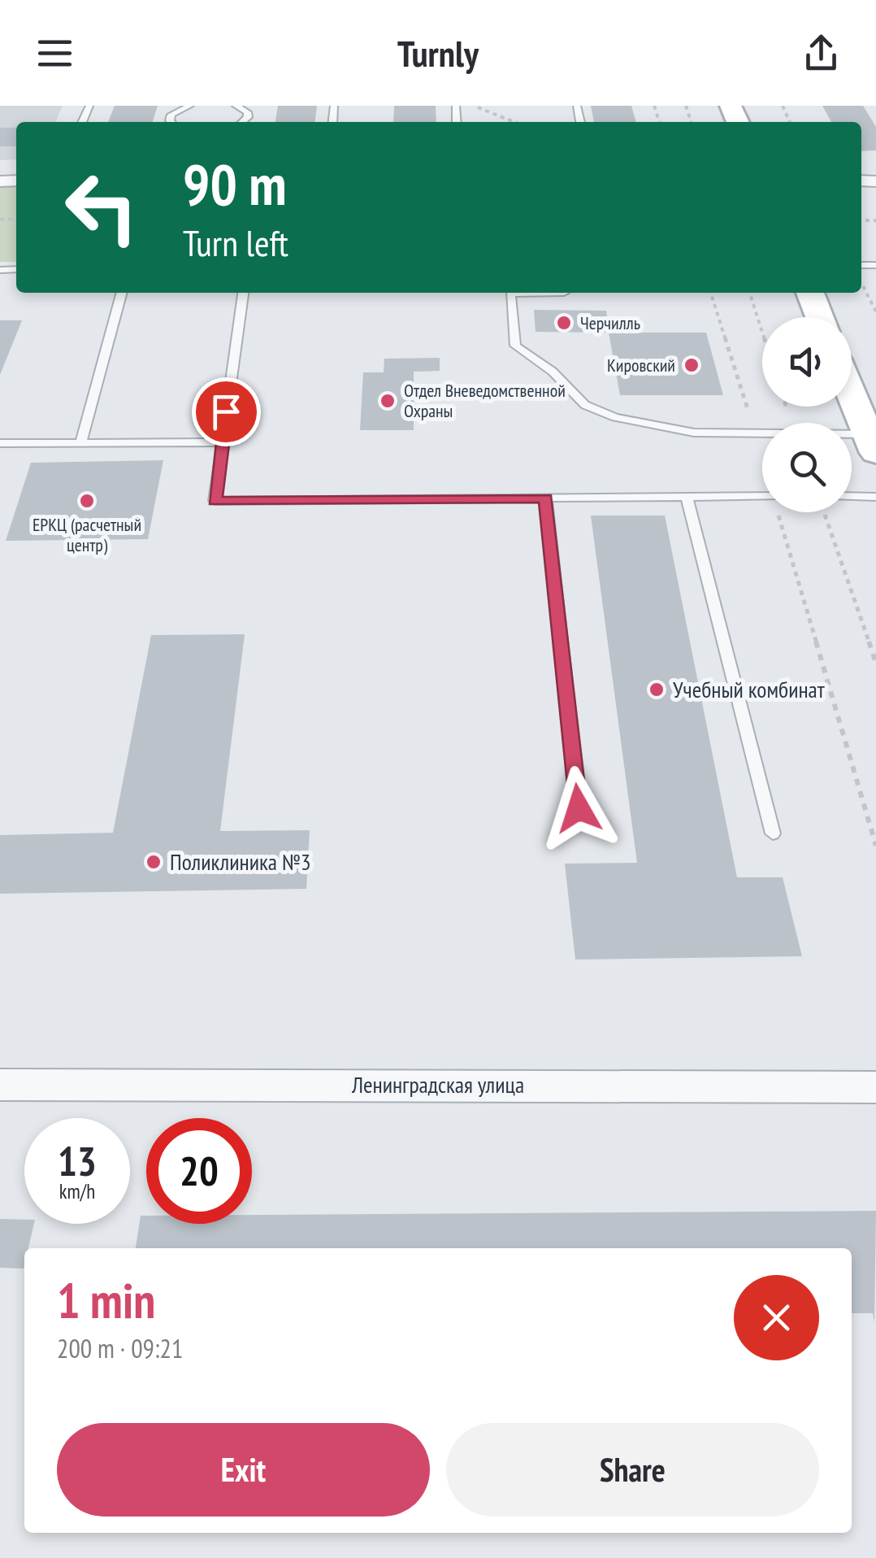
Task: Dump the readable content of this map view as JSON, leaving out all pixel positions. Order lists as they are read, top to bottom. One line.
{"streets":{"street":["Ленинградская улица"]},"places":["Черчилль","Кировский","Отдел Вневедомственной Охраны","ЕРКЦ (расчетный центр)","Учебный комбинат","Поликлиника №3"],"page":{"header":"Turnly","turn":["90 m","Turn left"],"speed":"13 km/h","limit":"20","heading":["1 min","200 m · 09:21"],"buttons":["Exit","Share"]}}
